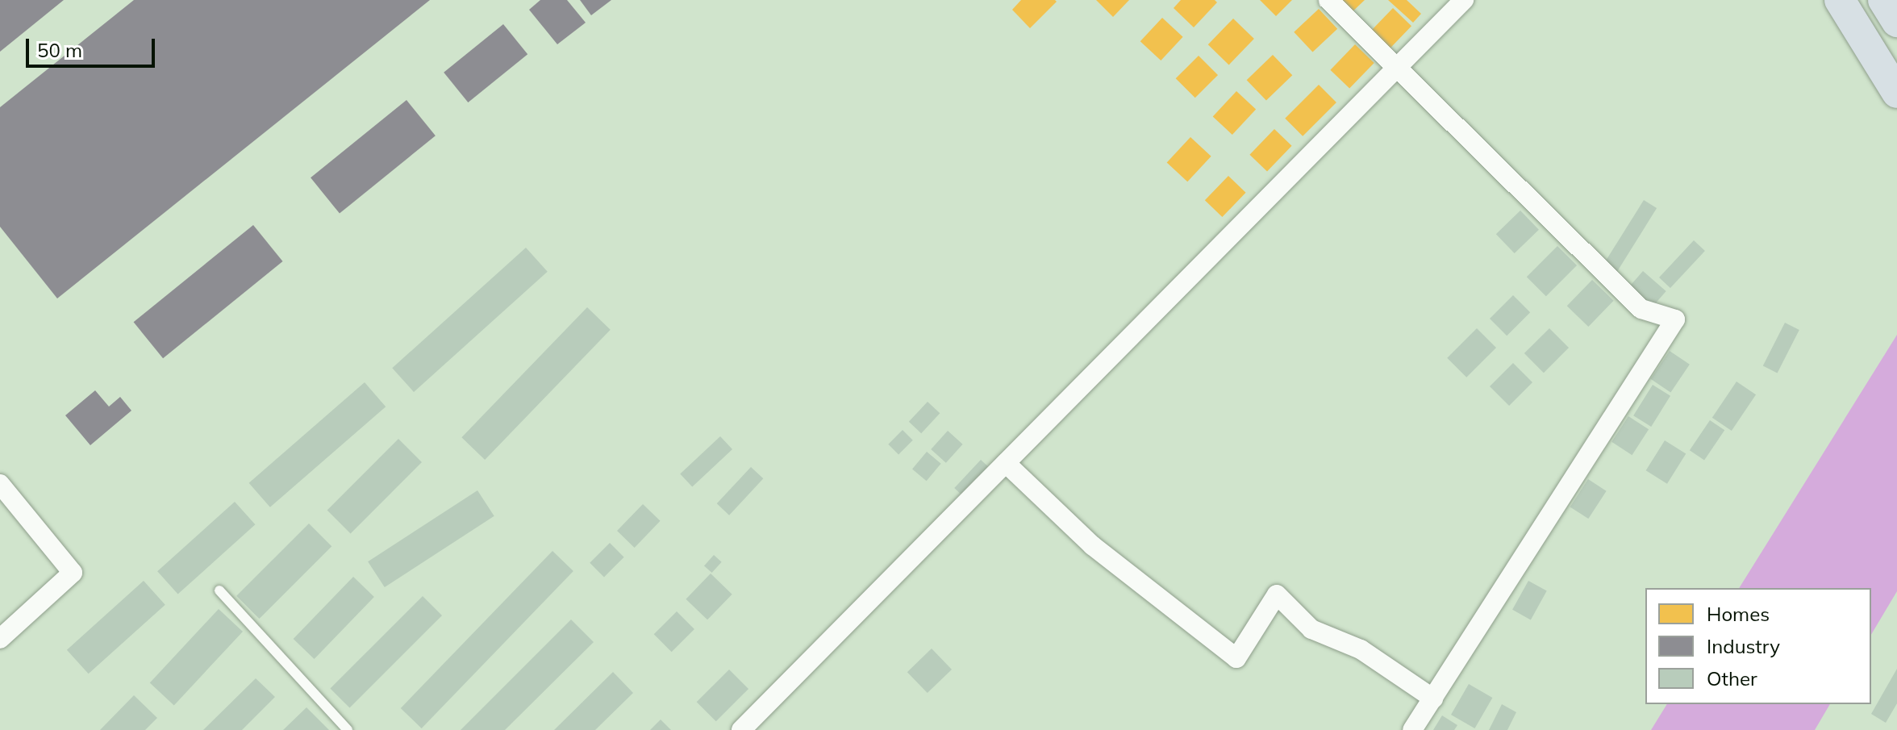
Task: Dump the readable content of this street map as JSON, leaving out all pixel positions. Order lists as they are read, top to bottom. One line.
{"legend":["Homes","Industry","Other"],"scale_bar":"50 m"}
